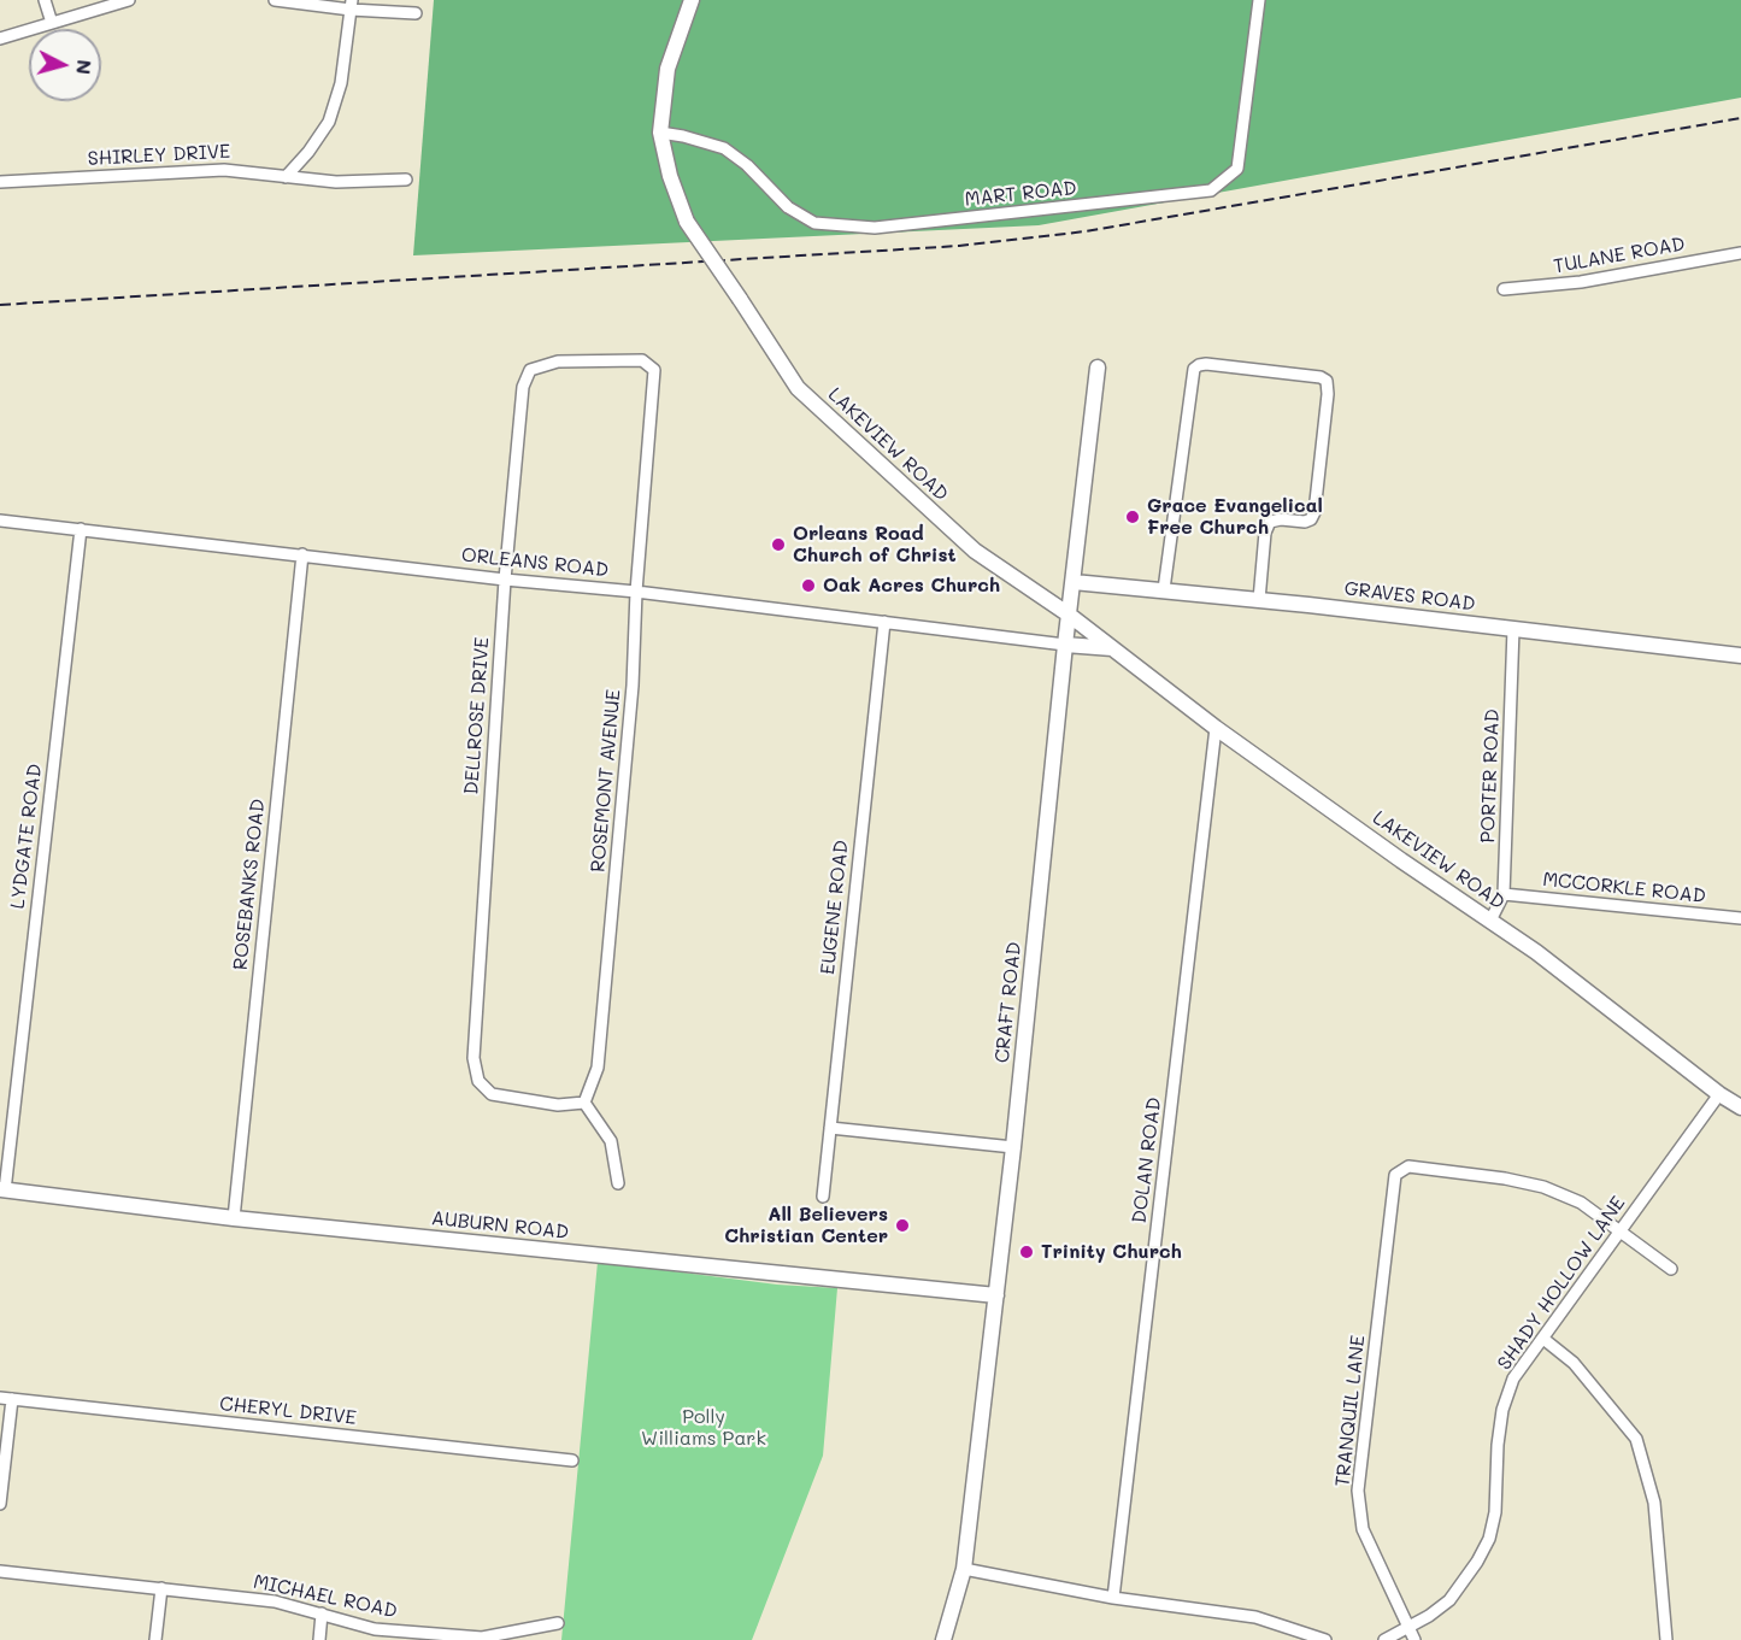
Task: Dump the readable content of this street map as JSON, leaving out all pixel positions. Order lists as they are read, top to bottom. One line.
{"streets":{"street":["SHIRLEY DRIVE","MART ROAD","TULANE ROAD","LAKEVIEW ROAD","ORLEANS ROAD","GRAVES ROAD","DELLROSE DRIVE","PORTER ROAD","ROSEMONT AVENUE","LYDGATE ROAD","ROSEBANKS ROAD","MCCORKLE ROAD","EUGENE ROAD","CRAFT ROAD","DOLAN ROAD","AUBURN ROAD","SHADY HOLLOW LANE","CHERYL DRIVE","TRANQUIL LANE","MICHAEL ROAD"]},"crossings":[["MART ROAD","LAKEVIEW ROAD"],["LAKEVIEW ROAD","PORTER ROAD"],["LAKEVIEW ROAD","CRAFT ROAD"],["LAKEVIEW ROAD","DOLAN ROAD"],["LAKEVIEW ROAD","SHADY HOLLOW LANE"],["ORLEANS ROAD","DELLROSE DRIVE"],["ORLEANS ROAD","ROSEMONT AVENUE"],["ORLEANS ROAD","LYDGATE ROAD"],["ORLEANS ROAD","ROSEBANKS ROAD"],["ORLEANS ROAD","EUGENE ROAD"],["ORLEANS ROAD","CRAFT ROAD"],["GRAVES ROAD","PORTER ROAD"],["GRAVES ROAD","CRAFT ROAD"],["DELLROSE DRIVE","ROSEMONT AVENUE"],["PORTER ROAD","MCCORKLE ROAD"],["LYDGATE ROAD","AUBURN ROAD"],["ROSEBANKS ROAD","AUBURN ROAD"],["CRAFT ROAD","AUBURN ROAD"],["SHADY HOLLOW LANE","TRANQUIL LANE"]],"parks":["Polly Williams Park"],"places":["Grace Evangelical Free Church","Orleans Road Church of Christ","Oak Acres Church","All Believers Christian Center","Trinity Church"],"north":"right"}
